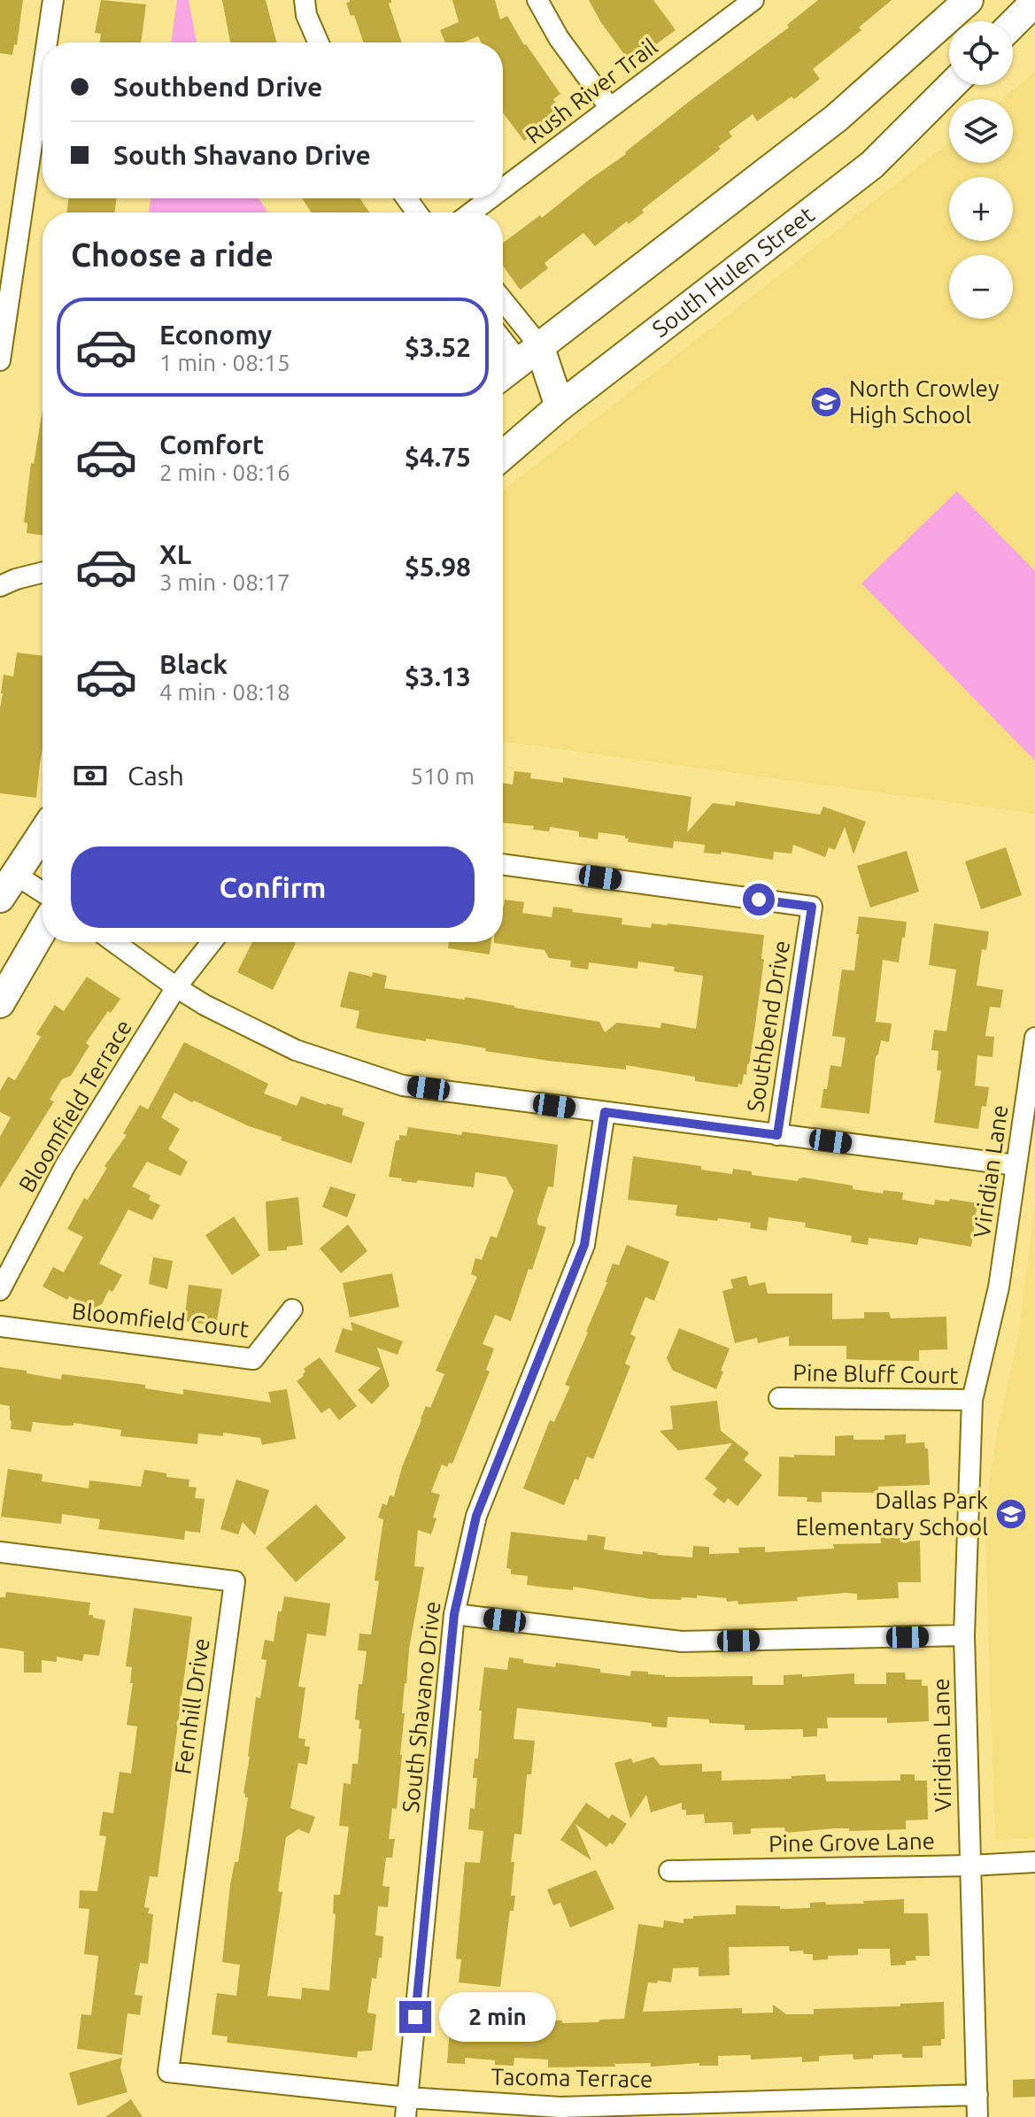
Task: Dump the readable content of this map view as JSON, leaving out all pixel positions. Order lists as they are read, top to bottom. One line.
{"streets":{"main road":["South Hulen Street"],"street":["Rush River Trail","Southbend Drive","Bloomfield Terrace","Viridian Lane","Bloomfield Court","Pine Bluff Court","Fernhill Drive","South Shavano Drive","Pine Grove Lane","Tacoma Terrace"]},"crossings":[["Viridian Lane","Pine Bluff Court"],["Viridian Lane","Pine Grove Lane"],["Viridian Lane","Tacoma Terrace"],["Fernhill Drive","Tacoma Terrace"],["South Shavano Drive","Tacoma Terrace"]],"places":{"school or university":["North Crowley High School","Dallas Park Elementary School"]},"page":{"map_buttons":["+","−"],"banner":["Southbend Drive","South Shavano Drive"],"heading":"Choose a ride","list":[{"name":"Economy","note":"1 min · 08:15","value":"$3.52"},{"name":"Comfort","note":"2 min · 08:16","value":"$4.75"},{"name":"XL","note":"3 min · 08:17","value":"$5.98"},{"name":"Black","note":"4 min · 08:18","value":"$3.13"}],"pay":["Cash","510 m"],"buttons":"Confirm","bubble":"2 min"}}
